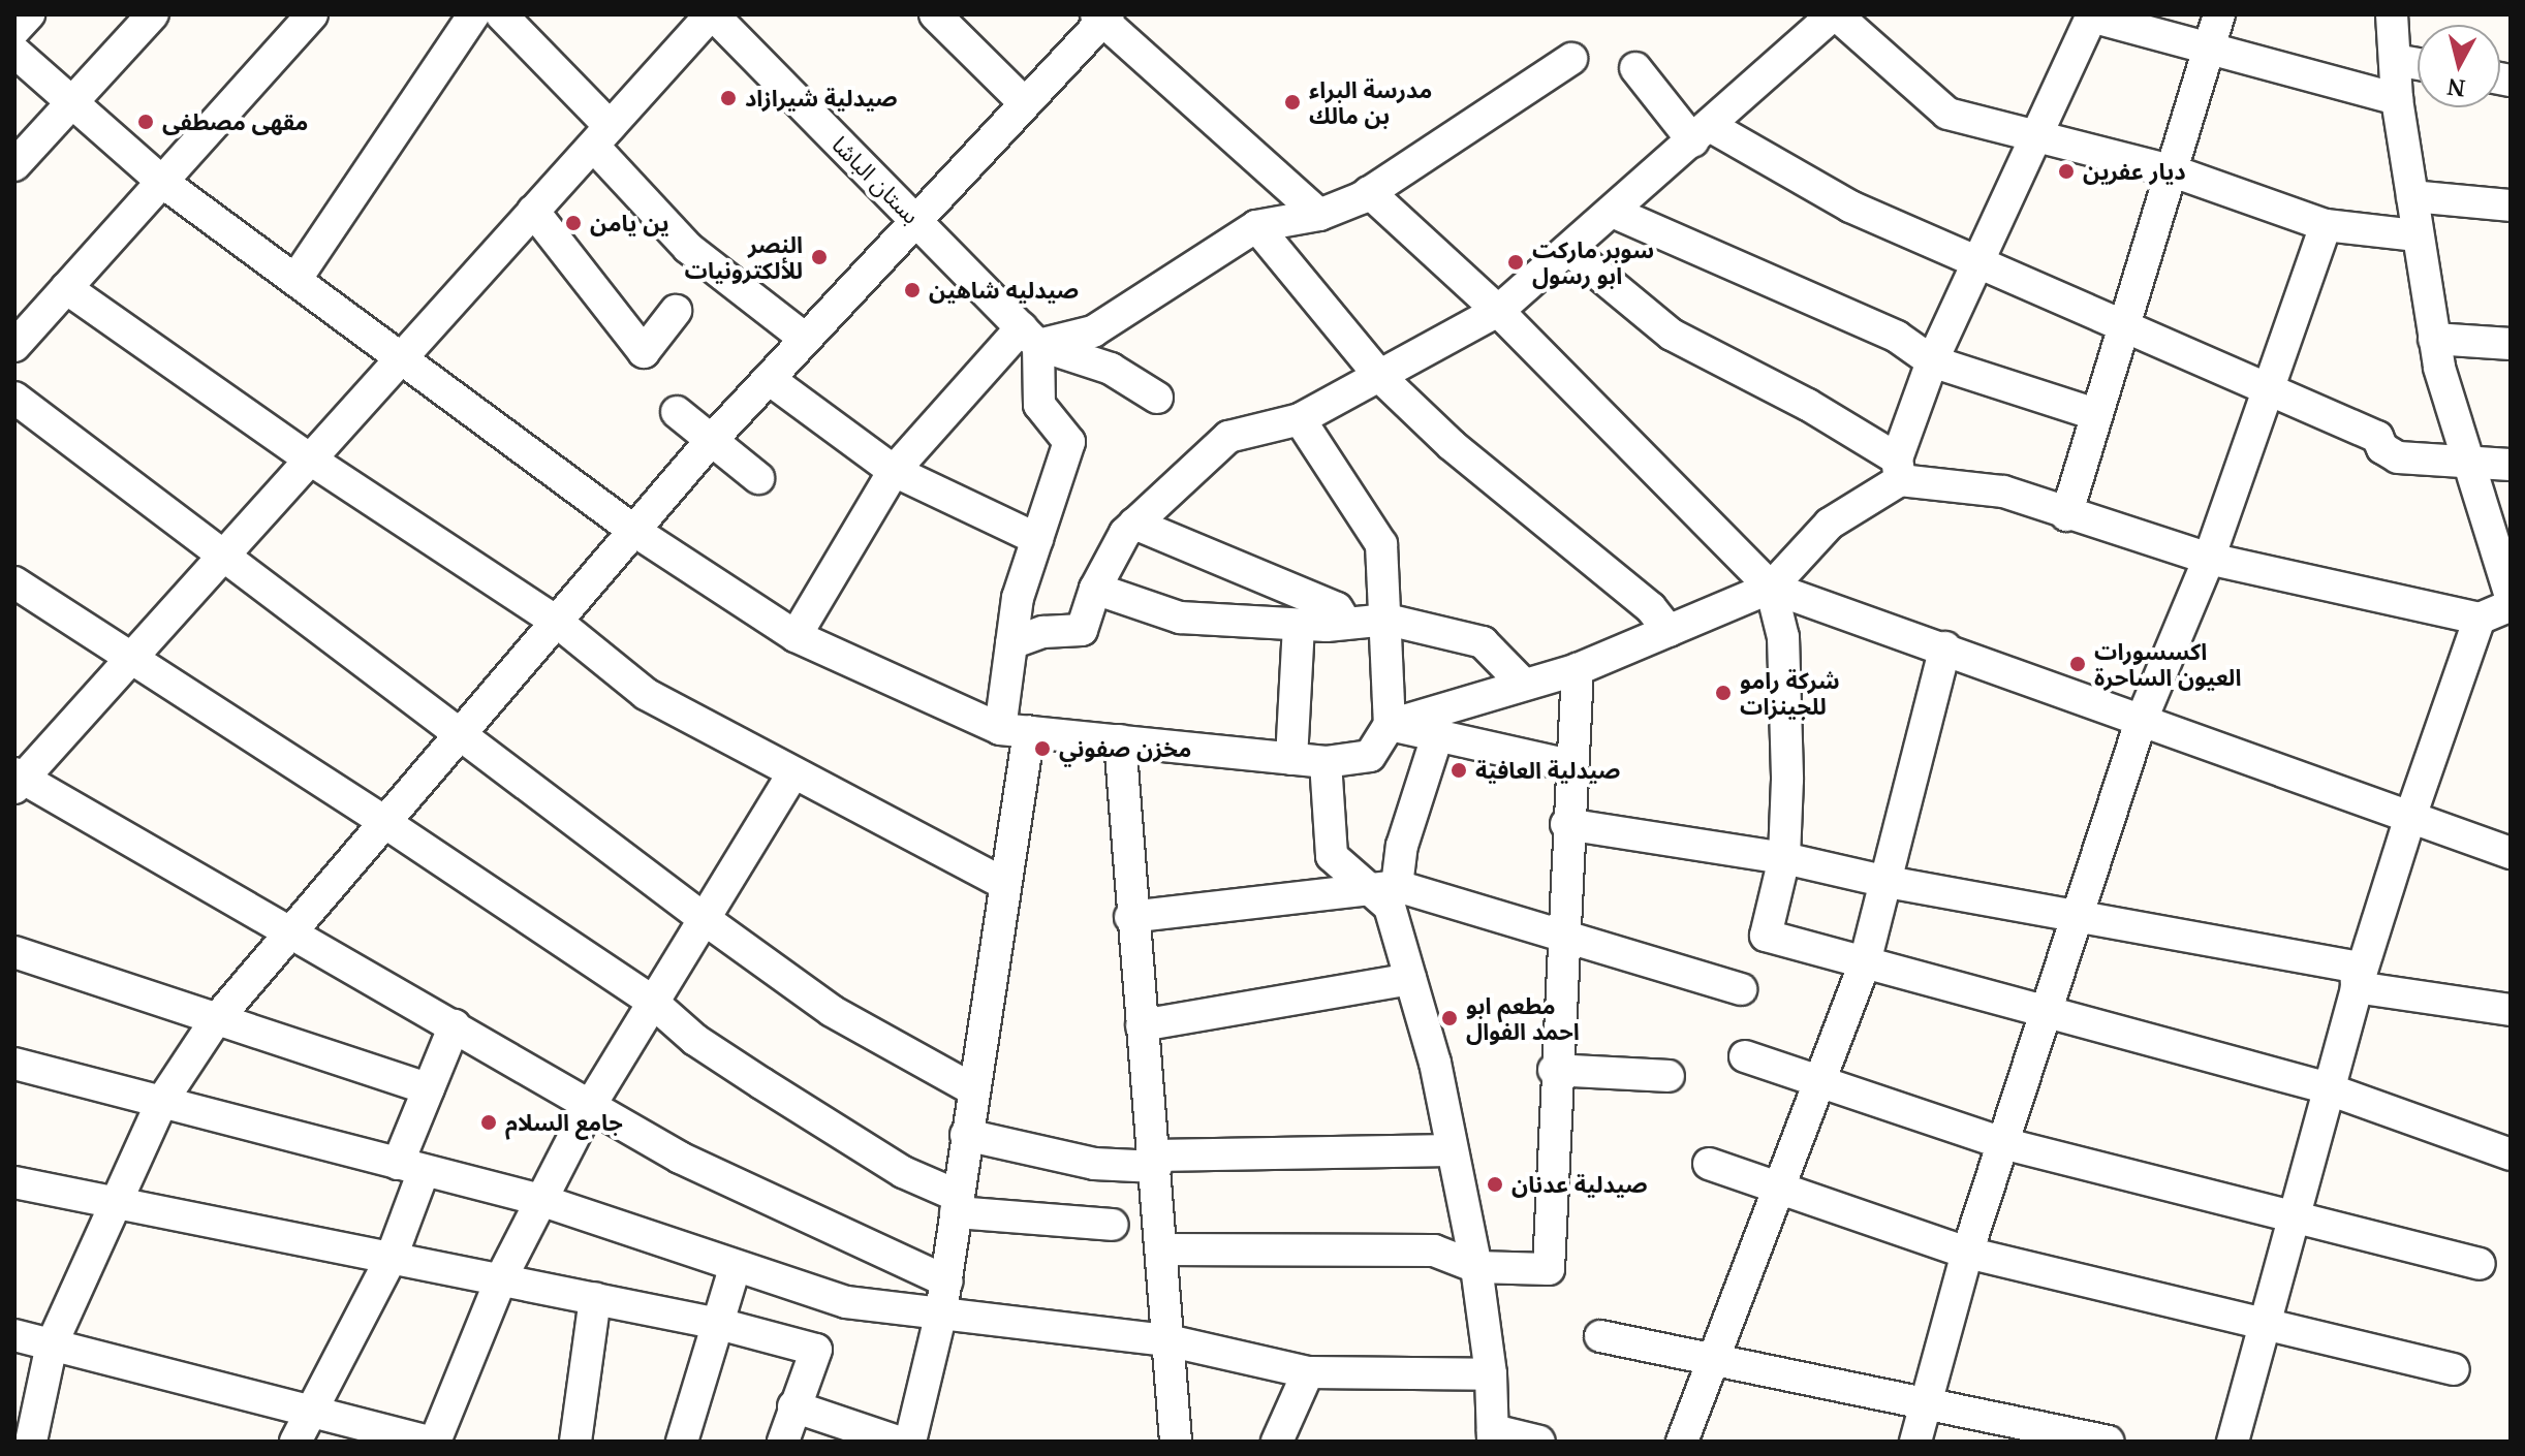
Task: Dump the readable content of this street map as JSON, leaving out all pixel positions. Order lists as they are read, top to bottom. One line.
{"streets":{"street":["بستان الباشا"]},"places":["صيدلية شيرازاد","مدرسة البراء بن مالك","مقهى مصطفى","ديار عفرين","ين يامن","النصر للألكترونيات","سوبر ماركت ابو رسول","صيدليه شاهين","اكسسورات العيون الساحرة","شركة رامو للجينزات","مخزن صفوني","صيدلية العافية","مطعم ابو احمد الفوال","جامع السلام","صيدلية عدنان"],"north":"bottom"}
